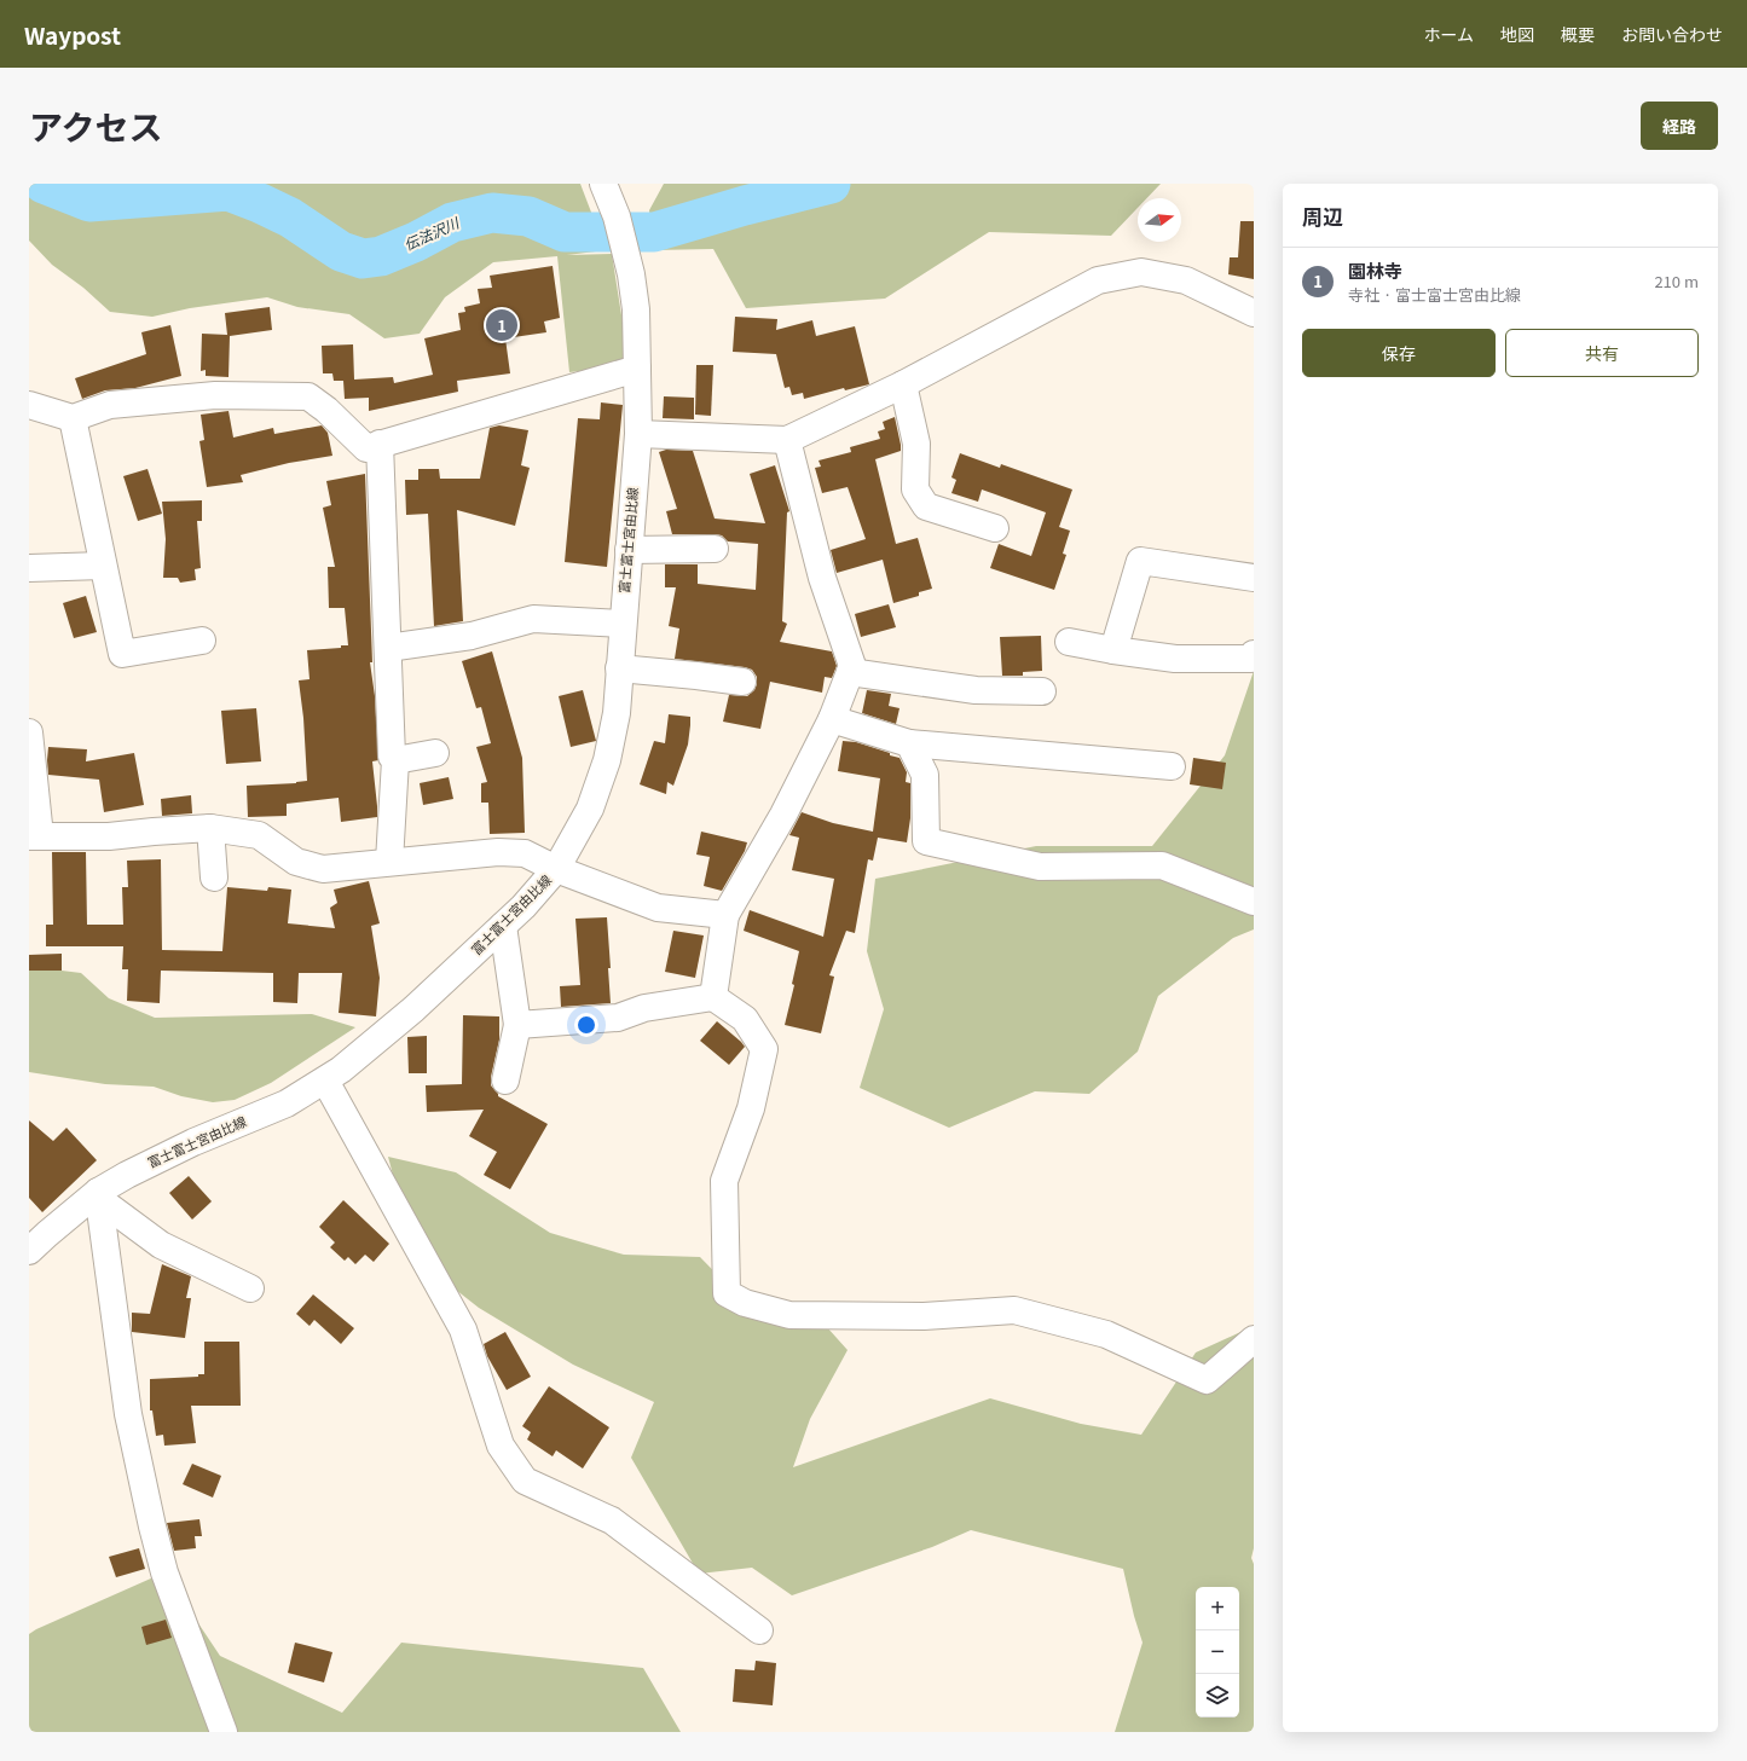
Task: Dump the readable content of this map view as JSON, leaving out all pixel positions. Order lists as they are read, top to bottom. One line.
{"streets":{"street":["富士富士宮由比線"]},"water":["伝法沢川"],"north":"right","page":{"header":"Waypost","nav":["ホーム","地図","概要","お問い合わせ"],"title":"アクセス","buttons":["経路",["保存","共有"]],"heading":"周辺","list":[{"mark":"1","name":"園林寺","note":"寺社 · 富士富士宮由比線","value":"210 m"}],"pins":"1","map_buttons":["+","−"]}}
